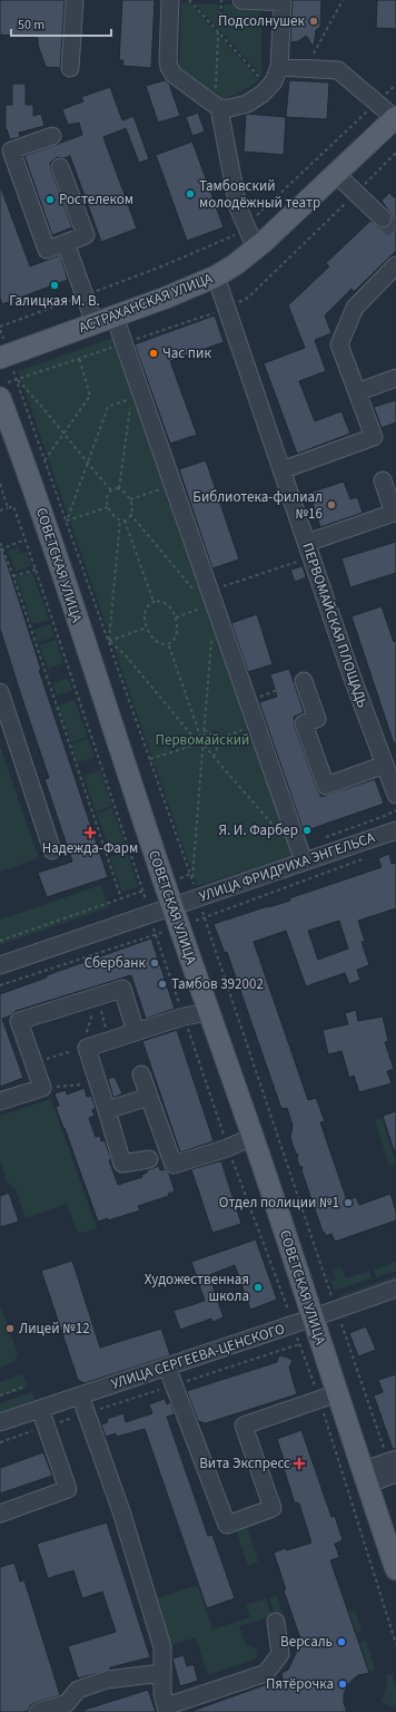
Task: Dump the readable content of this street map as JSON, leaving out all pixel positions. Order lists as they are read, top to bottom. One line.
{"streets":{"main road":["АСТРАХАНСКАЯ УЛИЦА","СОВЕТСКАЯ УЛИЦА"],"street":["ПЕРВОМАЙСКАЯ ПЛОЩАДЬ","УЛИЦА ФРИДРИХА ЭНГЕЛЬСА","УЛИЦА СЕРГЕЕВА-ЦЕНСКОГО"]},"crossings":[["АСТРАХАНСКАЯ УЛИЦА","ПЕРВОМАЙСКАЯ ПЛОЩАДЬ"],["СОВЕТСКАЯ УЛИЦА","УЛИЦА ФРИДРИХА ЭНГЕЛЬСА"],["СОВЕТСКАЯ УЛИЦА","УЛИЦА СЕРГЕЕВА-ЦЕНСКОГО"]],"parks":["Первомайский"],"places":{"other":["Подсолнушек","Тамбовский молодёжный театр","Ростелеком","Галицкая М. В.","Час пик","Библиотека-филиал №16","Я. И. Фарбер","Сбербанк","Тамбов 392002","Отдел полиции №1","Художественная школа","Лицей №12","Версаль","Пятёрочка"],"health":["Надежда-Фарм","Вита Экспресс"]},"scale_bar":"50 m"}
